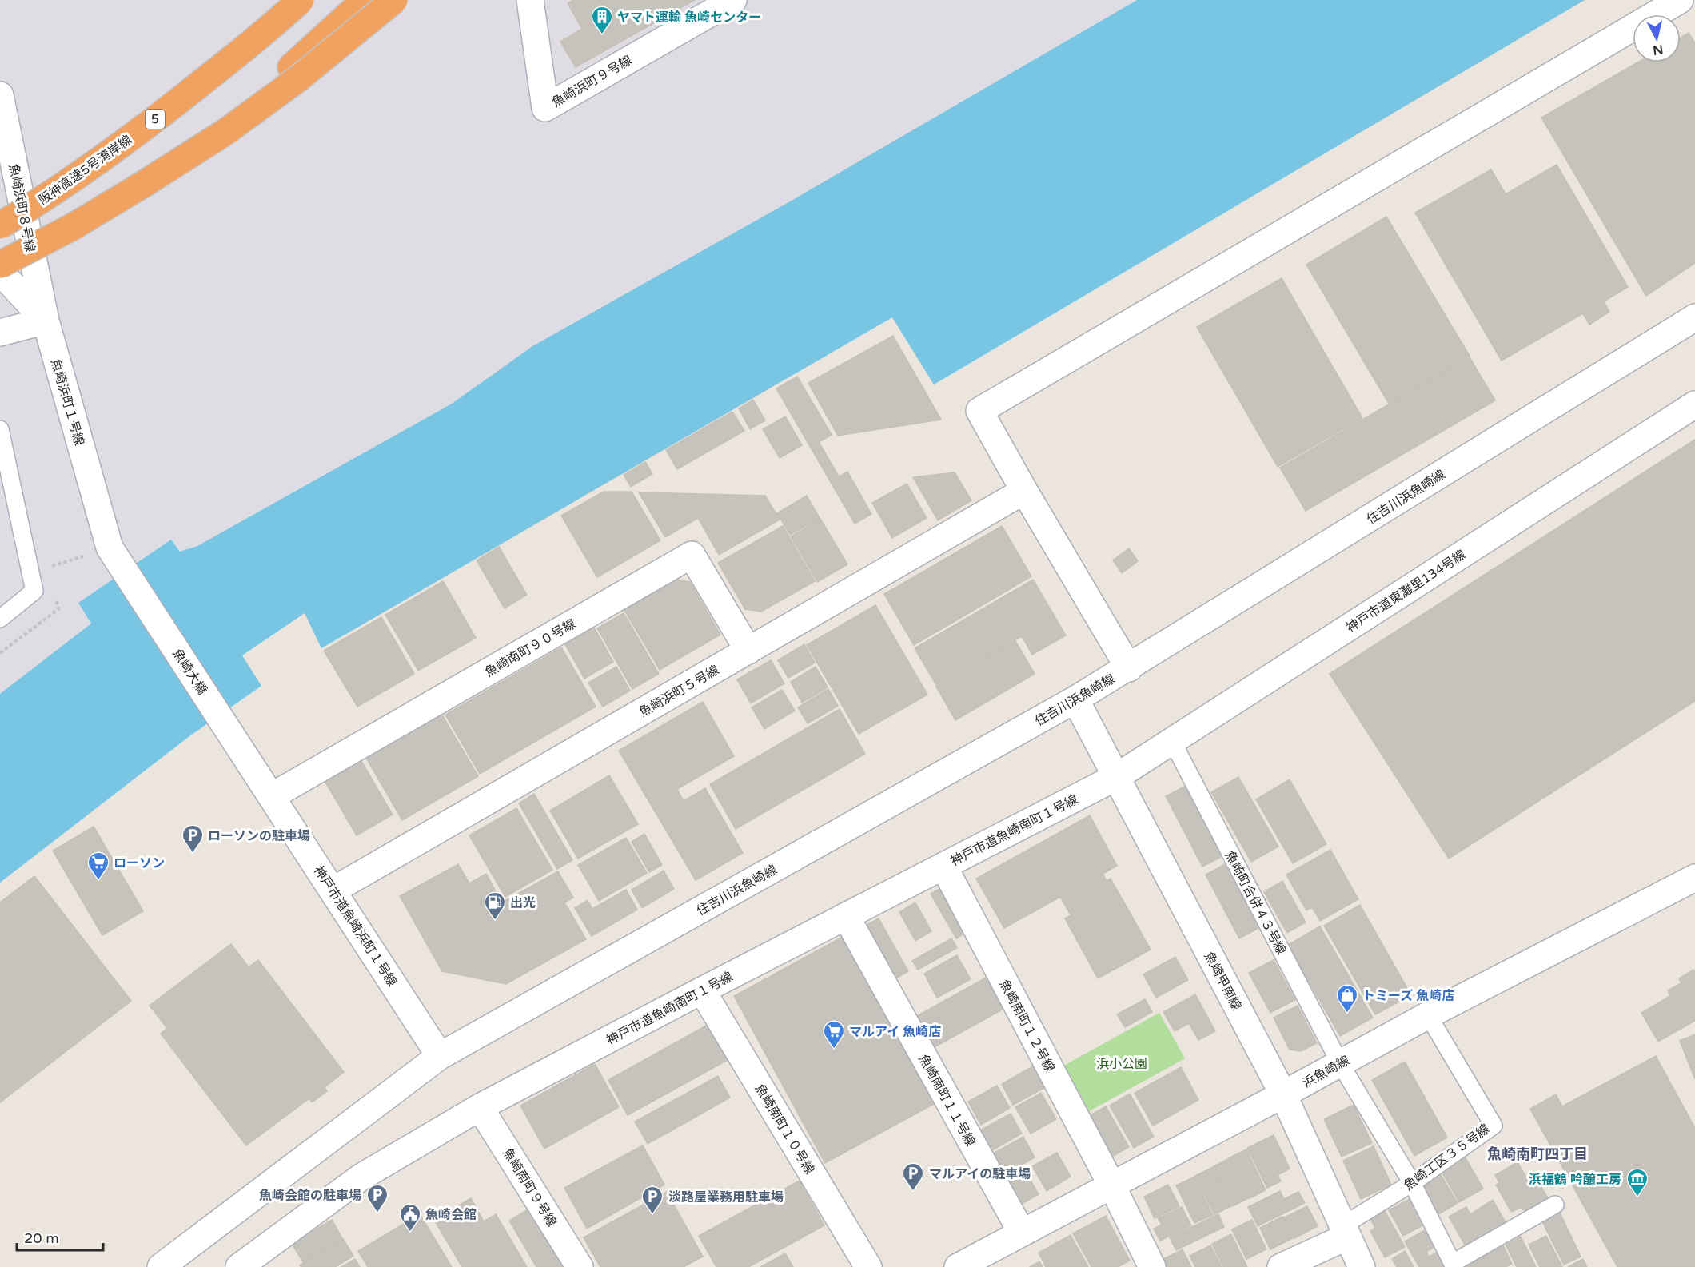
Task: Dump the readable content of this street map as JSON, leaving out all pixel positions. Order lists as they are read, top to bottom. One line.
{"streets":{"highway":["5","阪神高速5号湾岸線"],"street":["魚崎浜町９号線","魚崎浜町８号線","魚崎浜町１号線","住吉川浜魚崎線","神戸市道東灘里134号線","魚崎南町９０号線","魚崎大橋","魚崎浜町５号線","神戸市道魚崎南町１号線","神戸市道魚崎浜町１号線","魚崎甲南線","魚崎南町１２号線","浜魚崎線","魚崎南町１１号線","魚崎南町１０号線","魚崎南町９号線"],"lane":["魚崎町合併４３号線","魚崎工区３５号線"]},"crossings":[["魚崎浜町８号線","魚崎浜町１号線"],["魚崎浜町１号線","魚崎大橋"],["住吉川浜魚崎線","神戸市道魚崎浜町１号線"],["住吉川浜魚崎線","魚崎甲南線"],["神戸市道東灘里134号線","神戸市道魚崎南町１号線"],["神戸市道東灘里134号線","魚崎町合併４３号線"],["神戸市道東灘里134号線","魚崎甲南線"],["魚崎南町９０号線","魚崎大橋"],["魚崎南町９０号線","魚崎浜町５号線"],["魚崎南町９０号線","神戸市道魚崎浜町１号線"],["魚崎大橋","神戸市道魚崎浜町１号線"],["魚崎浜町５号線","神戸市道魚崎浜町１号線"],["神戸市道魚崎南町１号線","魚崎甲南線"],["神戸市道魚崎南町１号線","魚崎南町１２号線"],["神戸市道魚崎南町１号線","魚崎南町１１号線"],["神戸市道魚崎南町１号線","魚崎南町１０号線"],["神戸市道魚崎南町１号線","魚崎南町９号線"],["魚崎町合併４３号線","浜魚崎線"],["魚崎町合併４３号線","魚崎工区３５号線"],["魚崎甲南線","浜魚崎線"],["魚崎甲南線","魚崎工区３５号線"],["魚崎南町１２号線","浜魚崎線"],["浜魚崎線","魚崎南町１１号線"],["浜魚崎線","魚崎工区３５号線"]],"districts":["魚崎南町四丁目"],"parks":["浜小公園"],"places":{"building":["ヤマト運輸 魚崎センター"],"parking":["ローソンの駐車場","マルアイの駐車場","魚崎会館の駐車場","淡路屋業務用駐車場"],"supermarket":["ローソン","マルアイ 魚崎店"],"fuel station":["出光"],"shop":["トミーズ 魚崎店"],"museum":["浜福鶴 吟醸工房"],"public building":["魚崎会館"]},"scale_bar":"20 m","north":"bottom"}
